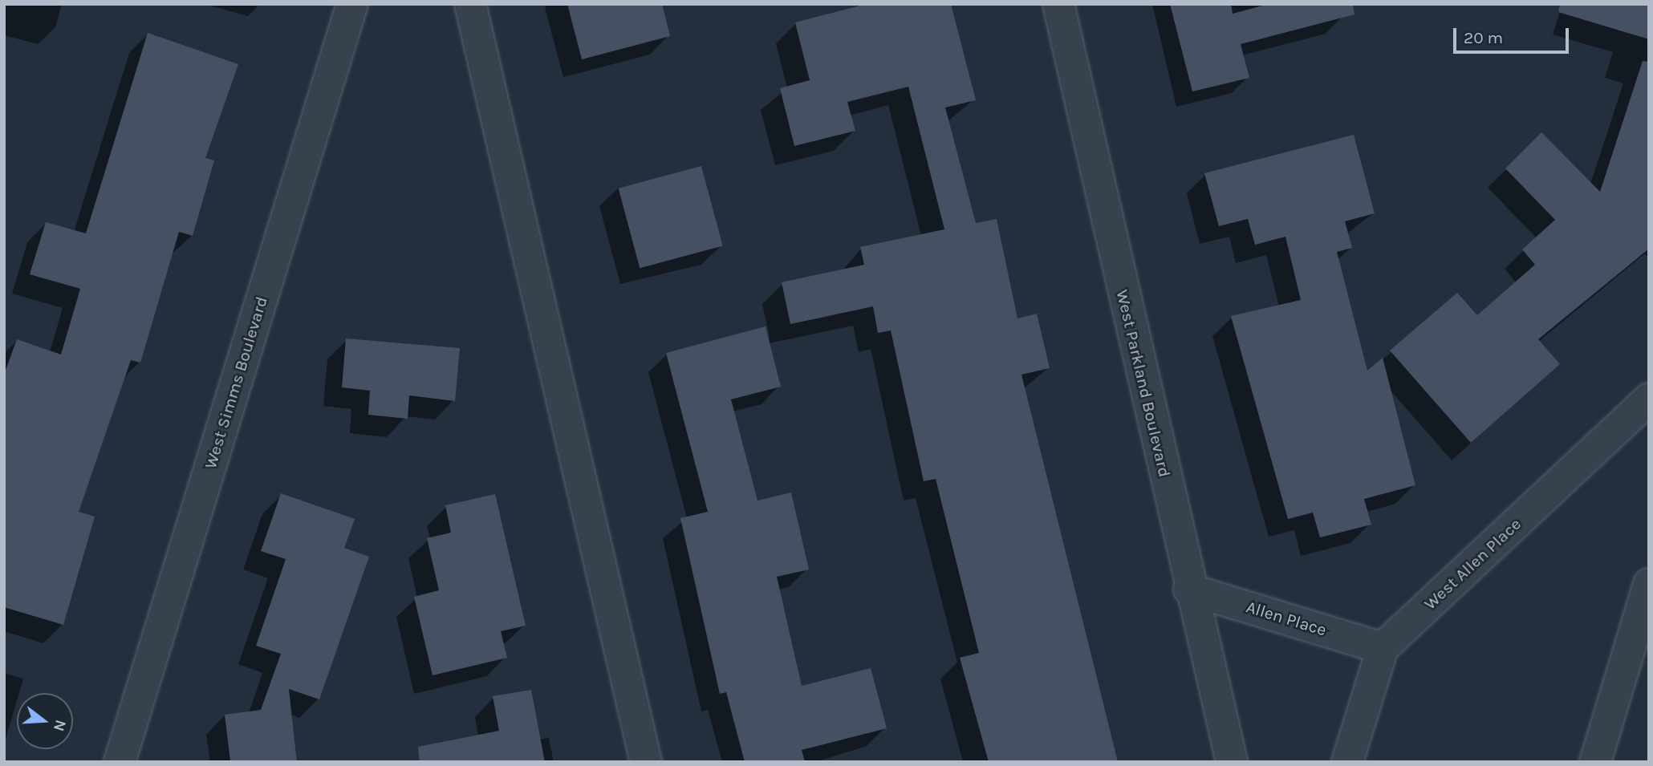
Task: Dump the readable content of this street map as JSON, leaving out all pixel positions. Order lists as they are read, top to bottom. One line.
{"streets":{"street":["West Simms Boulevard","West Parkland Boulevard","West Allen Place","Allen Place"]},"crossings":[["West Parkland Boulevard","Allen Place"],["West Allen Place","Allen Place"]],"scale_bar":"20 m","north":"right"}
